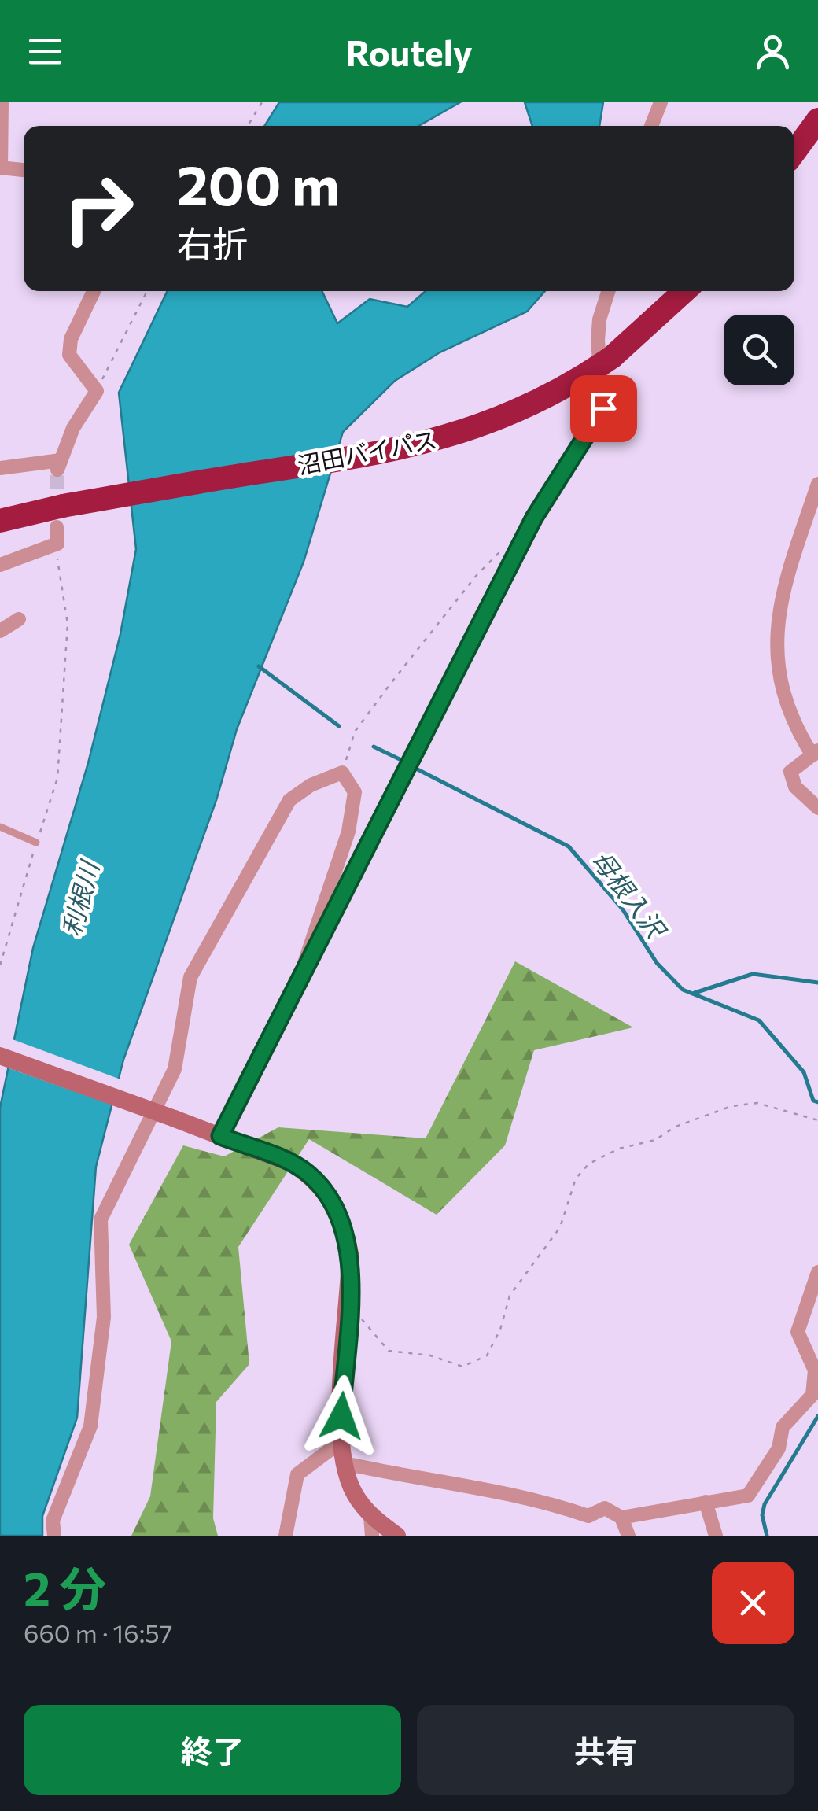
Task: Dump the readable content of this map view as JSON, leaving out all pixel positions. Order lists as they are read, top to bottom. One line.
{"streets":{"highway":["沼田バイパス"]},"water":["母根入沢","利根川"],"page":{"header":"Routely","turn":["200 m","右折"],"heading":["2 分","660 m · 16:57"],"buttons":["終了","共有"]}}
